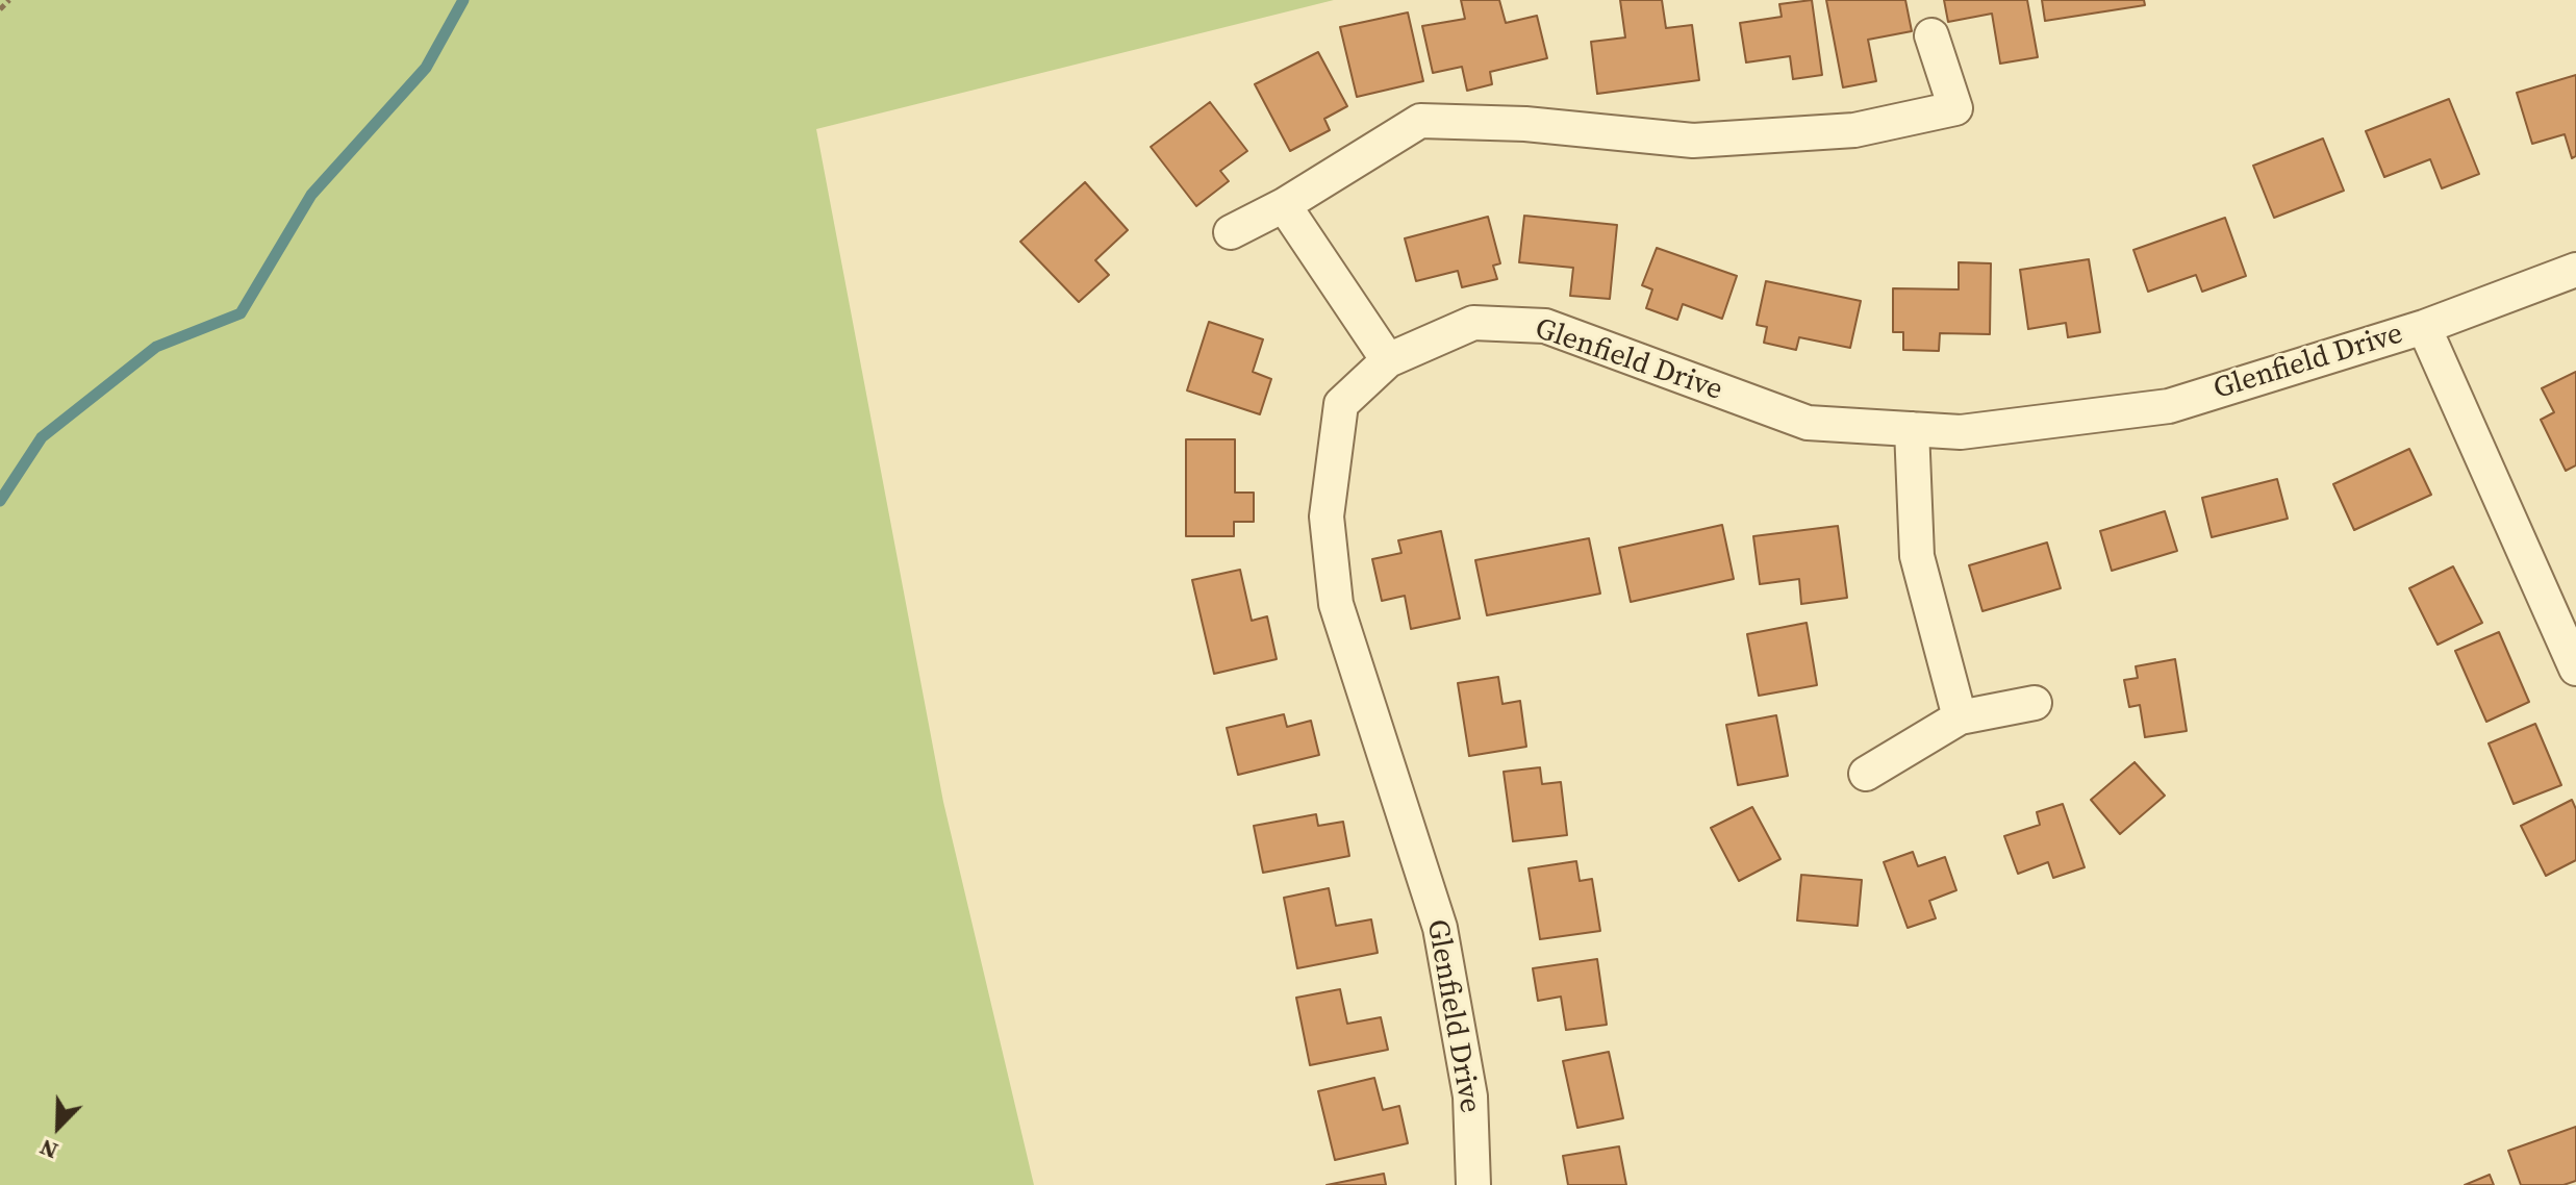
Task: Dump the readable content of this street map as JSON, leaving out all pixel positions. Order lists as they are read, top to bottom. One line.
{"streets":{"street":["Glenfield Drive"]},"north":"bottom left"}
